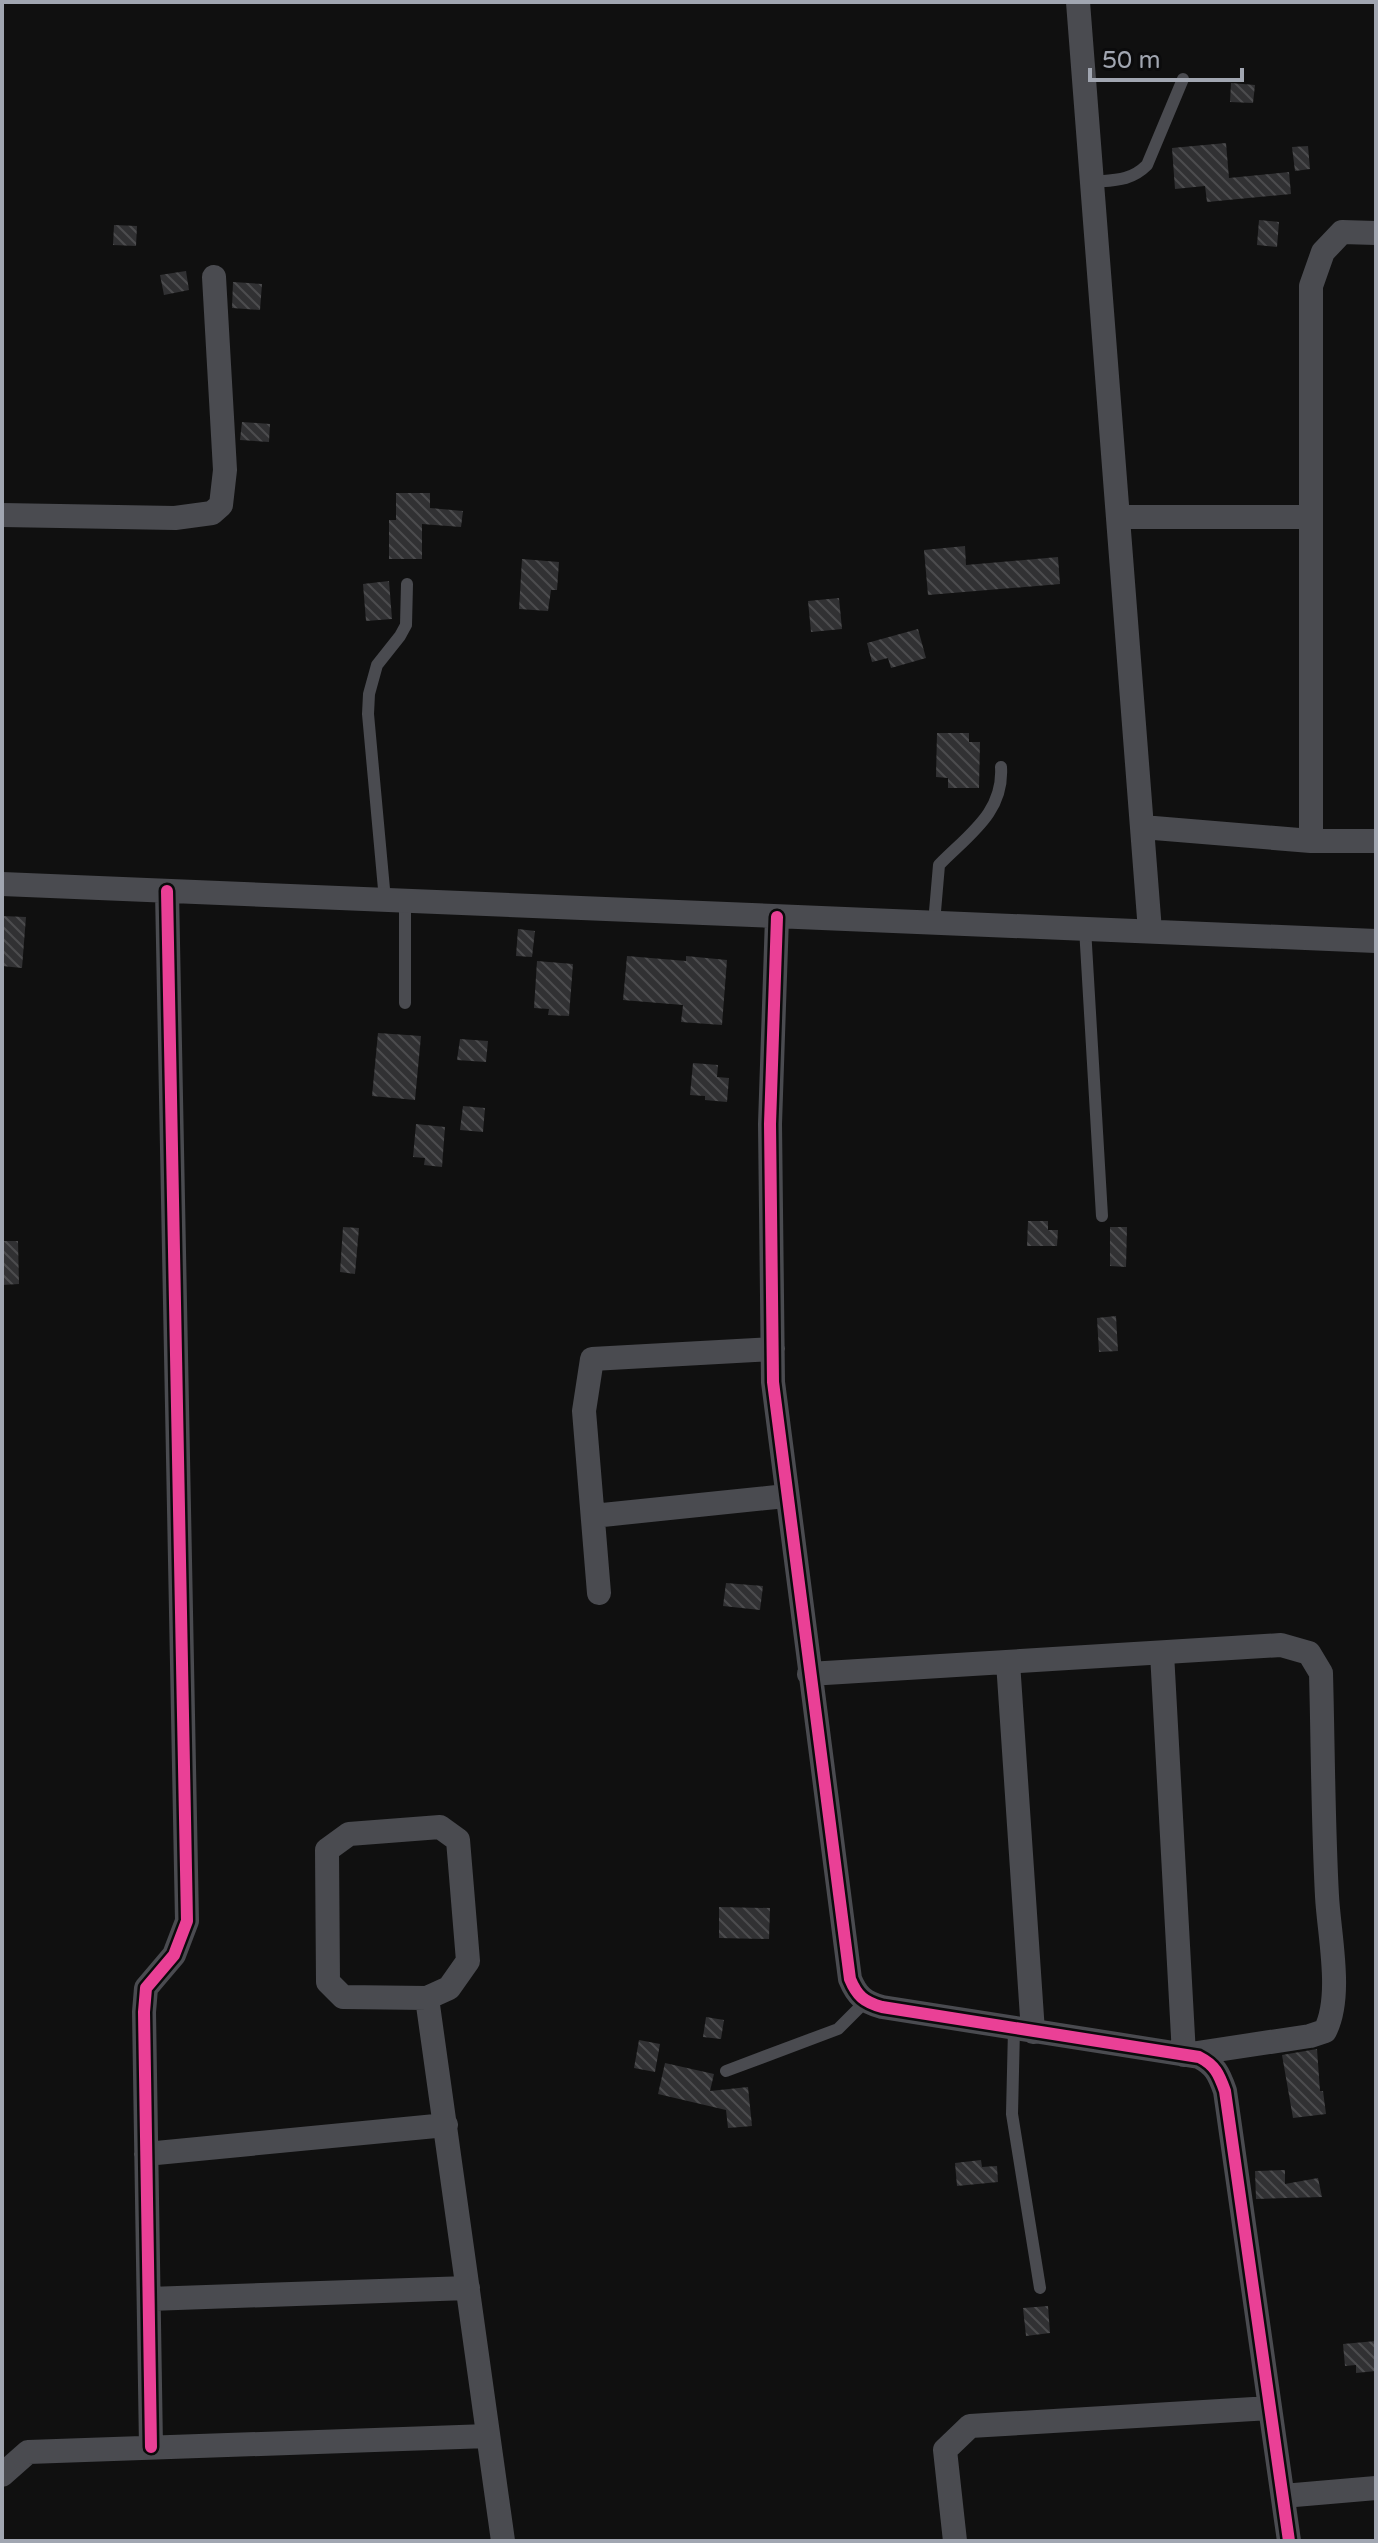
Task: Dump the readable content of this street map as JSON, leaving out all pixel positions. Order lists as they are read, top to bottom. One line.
{"scale_bar":"50 m"}
